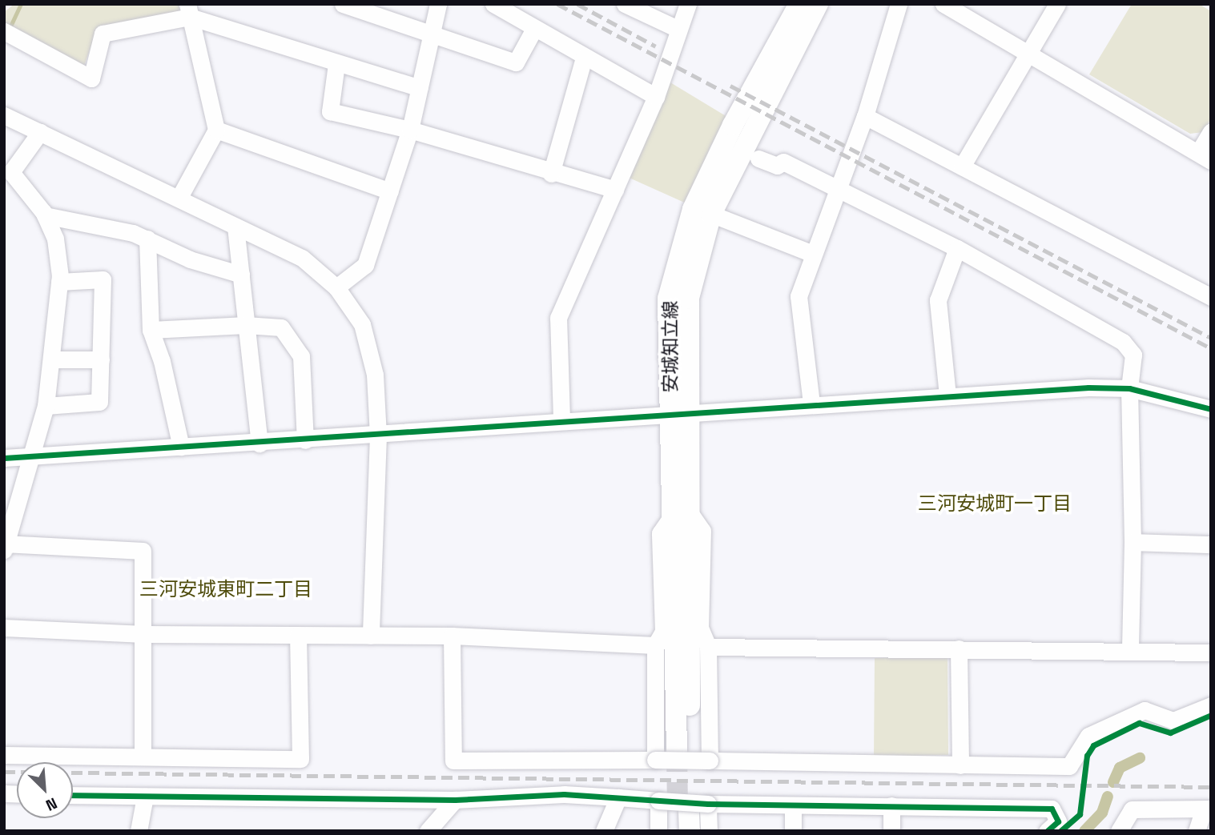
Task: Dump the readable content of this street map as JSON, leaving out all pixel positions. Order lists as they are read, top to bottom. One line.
{"streets":{"main road":["安城知立線"]},"districts":["三河安城町一丁目","三河安城東町二丁目"],"north":"bottom right"}
